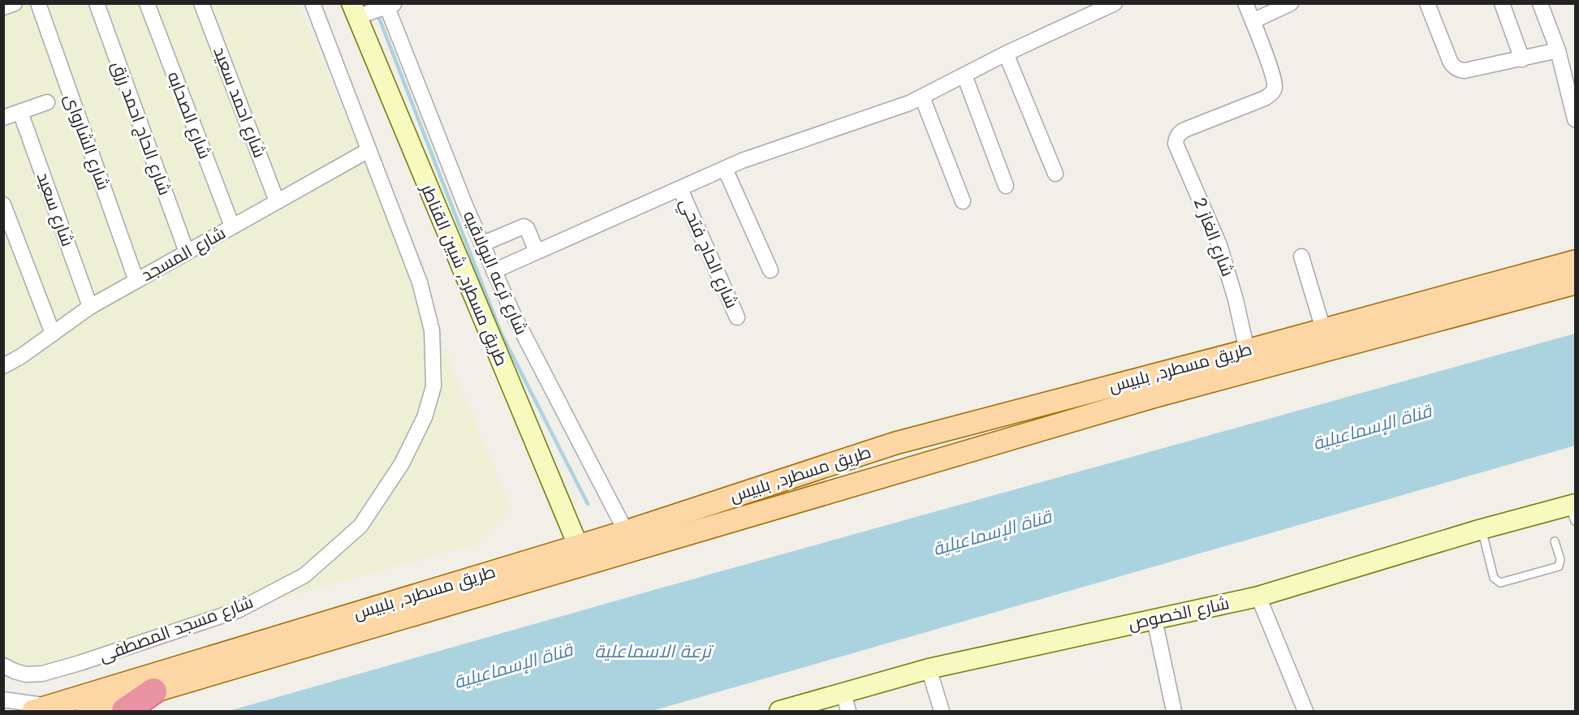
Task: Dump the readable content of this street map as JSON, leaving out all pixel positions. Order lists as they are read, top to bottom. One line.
{"streets":{"main road":["طريق مسطرد, شبين القناطر","طريق مسطرد, بلبيس","شارع الخصوص"],"street":["شارع احمد سعيد","شارع الصحابه","شارع الحاج احمد رزق","شارع الشارواى","شارع سعيد","شارع الغاز 2","شارع الحاج فتحي","شارع المسجد","شارع ترعه البولاقيه","شارع مسجد المصطفى"]},"crossings":[["شارع احمد سعيد","شارع المسجد"],["شارع الصحابه","شارع المسجد"],["شارع الحاج احمد رزق","شارع المسجد"],["شارع الشارواى","شارع المسجد"],["شارع سعيد","شارع المسجد"],["شارع الغاز 2","طريق مسطرد, بلبيس"],["شارع المسجد","شارع مسجد المصطفى"],["شارع ترعه البولاقيه","طريق مسطرد, بلبيس"],["طريق مسطرد, شبين القناطر","طريق مسطرد, بلبيس"]],"water":["قناة الإسماعيلية","ترعة الاسماعلية"]}
